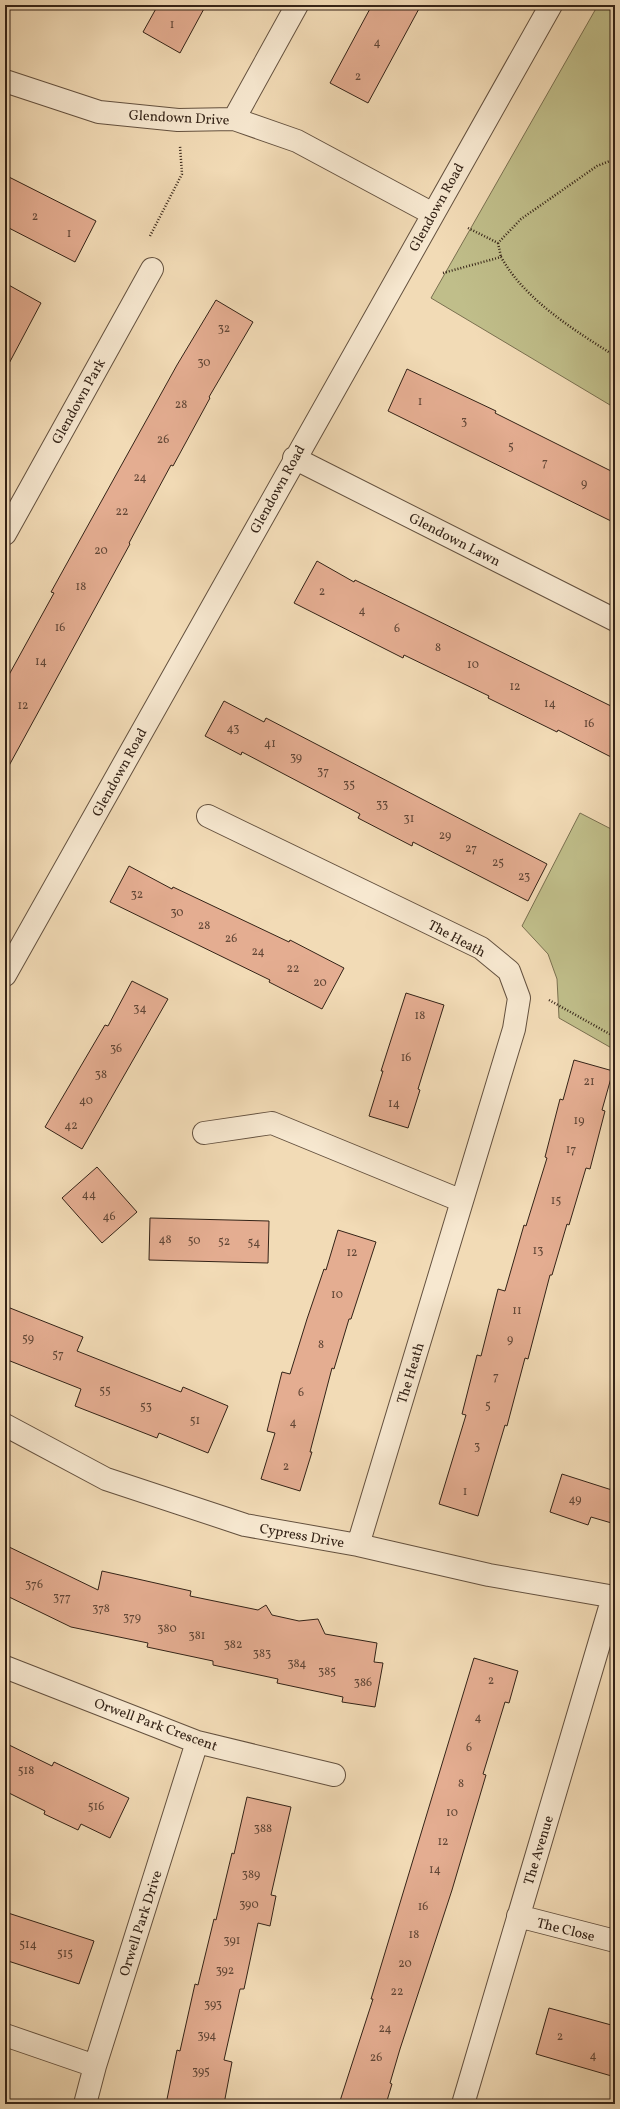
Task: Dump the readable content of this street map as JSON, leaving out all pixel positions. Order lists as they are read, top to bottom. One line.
{"streets":{"street":["Glendown Drive","Glendown Road","Glendown Park","Glendown Lawn","The Heath","Cypress Drive","Orwell Park Crescent","The Avenue","Orwell Park Drive","The Close"]},"crossings":[["Glendown Drive","Glendown Road"],["Glendown Road","Glendown Lawn"],["The Heath","Cypress Drive"],["Cypress Drive","The Avenue"],["Orwell Park Crescent","Orwell Park Drive"],["The Avenue","The Close"]],"house_numbers":["1","4","2","2","1","32","30","1","28","3","26","5","7","24","9","22","20","18","2","4","16","6","8","14","10","12","14","12","16","43","41","39","37","35","33","31","29","27","25","23","32","30","28","26","24","22","20","34","18","36","16","38","21","40","14","19","42","17","44","15","46","48","50","52","54","13","12","10","11","59","9","8","57","7","55","6","5","53","51","4","3","2","1","49","376","377","378","379","380","381","382","383","384","385","2","386","4","6","518","8","516","10","388","12","14","389","390","16","18","391","514","515","20","392","22","393","24","394","2","4","26","395"]}
